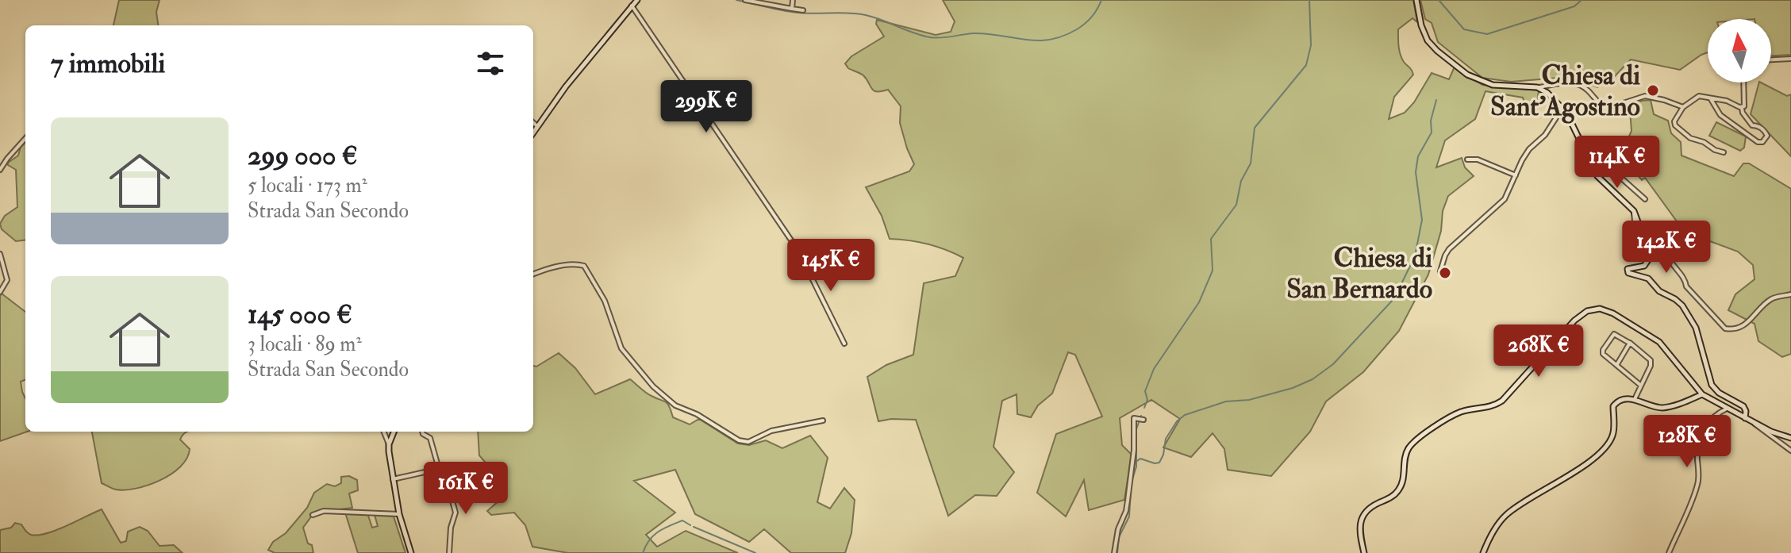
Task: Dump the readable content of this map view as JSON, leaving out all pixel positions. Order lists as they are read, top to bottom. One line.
{"places":["Chiesa di Sant'Agostino","Chiesa di San Bernardo"],"north":"top","page":{"heading":"7 immobili","price":["299K €","114K €","142K €","145K €","268K €","128K €","161K €"],"list":[{"name":"299 000 €","note":"5 locali · 173 m² · Strada San Secondo"},{"name":"145 000 €","note":"3 locali · 89 m² · Strada San Secondo"}]}}
